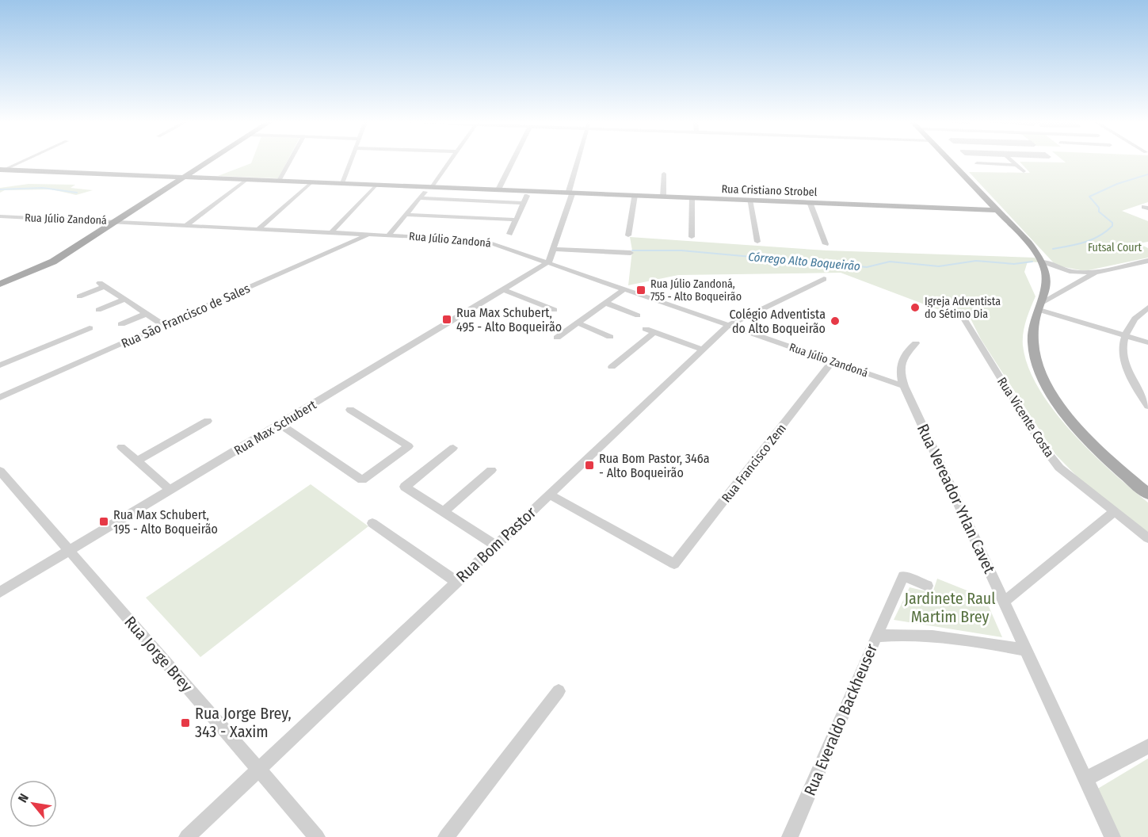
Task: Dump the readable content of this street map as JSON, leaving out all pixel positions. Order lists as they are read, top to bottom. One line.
{"streets":{"main road":["Rua Cristiano Strobel"],"street":["Rua Júlio Zandoná","Rua São Francisco de Sales","Rua Vicente Costa","Rua Max Schubert","Rua Francisco Zem","Rua Vereador Yrlan Cavet","Rua Bom Pastor","Rua Jorge Brey","Rua Everaldo Backheuser"]},"crossings":[["Rua Júlio Zandoná","Rua São Francisco de Sales"],["Rua Júlio Zandoná","Rua Max Schubert"],["Rua Júlio Zandoná","Rua Francisco Zem"],["Rua Júlio Zandoná","Rua Vereador Yrlan Cavet"],["Rua Júlio Zandoná","Rua Bom Pastor"],["Rua Max Schubert","Rua Jorge Brey"],["Rua Francisco Zem","Rua Bom Pastor"],["Rua Vereador Yrlan Cavet","Rua Everaldo Backheuser"],["Rua Bom Pastor","Rua Jorge Brey"]],"water":["Córrego Alto Boqueirão"],"parks":["Futsal Court","Jardinete Raul Martim Brey"],"places":{"transit":["Rua Júlio Zandoná, 755 - Alto Boqueirão","Rua Max Schubert, 495 - Alto Boqueirão","Rua Bom Pastor, 346a - Alto Boqueirão","Rua Max Schubert, 195 - Alto Boqueirão","Rua Jorge Brey, 343 - Xaxim"],"other":["Igreja Adventista do Sétimo Dia","Colégio Adventista do Alto Boqueirão"]},"north":"top left"}
